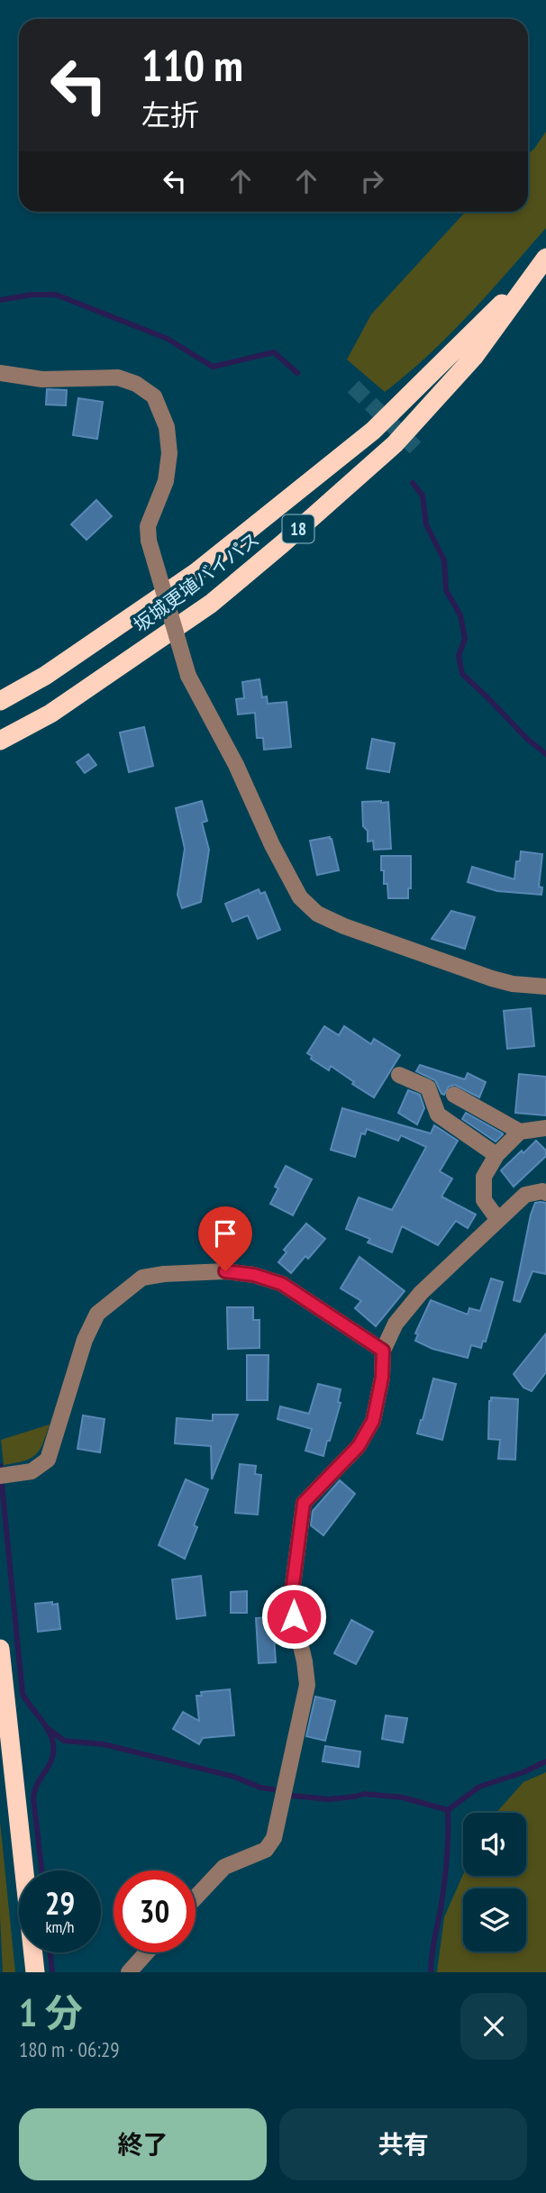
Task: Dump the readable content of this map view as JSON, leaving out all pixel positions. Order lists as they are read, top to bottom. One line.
{"streets":{"highway":["18","坂城更埴バイパス"]},"page":{"turn":["110 m","左折"],"speed":"29 km/h","limit":"30","heading":["1 分","180 m · 06:29"],"buttons":["終了","共有"]}}
